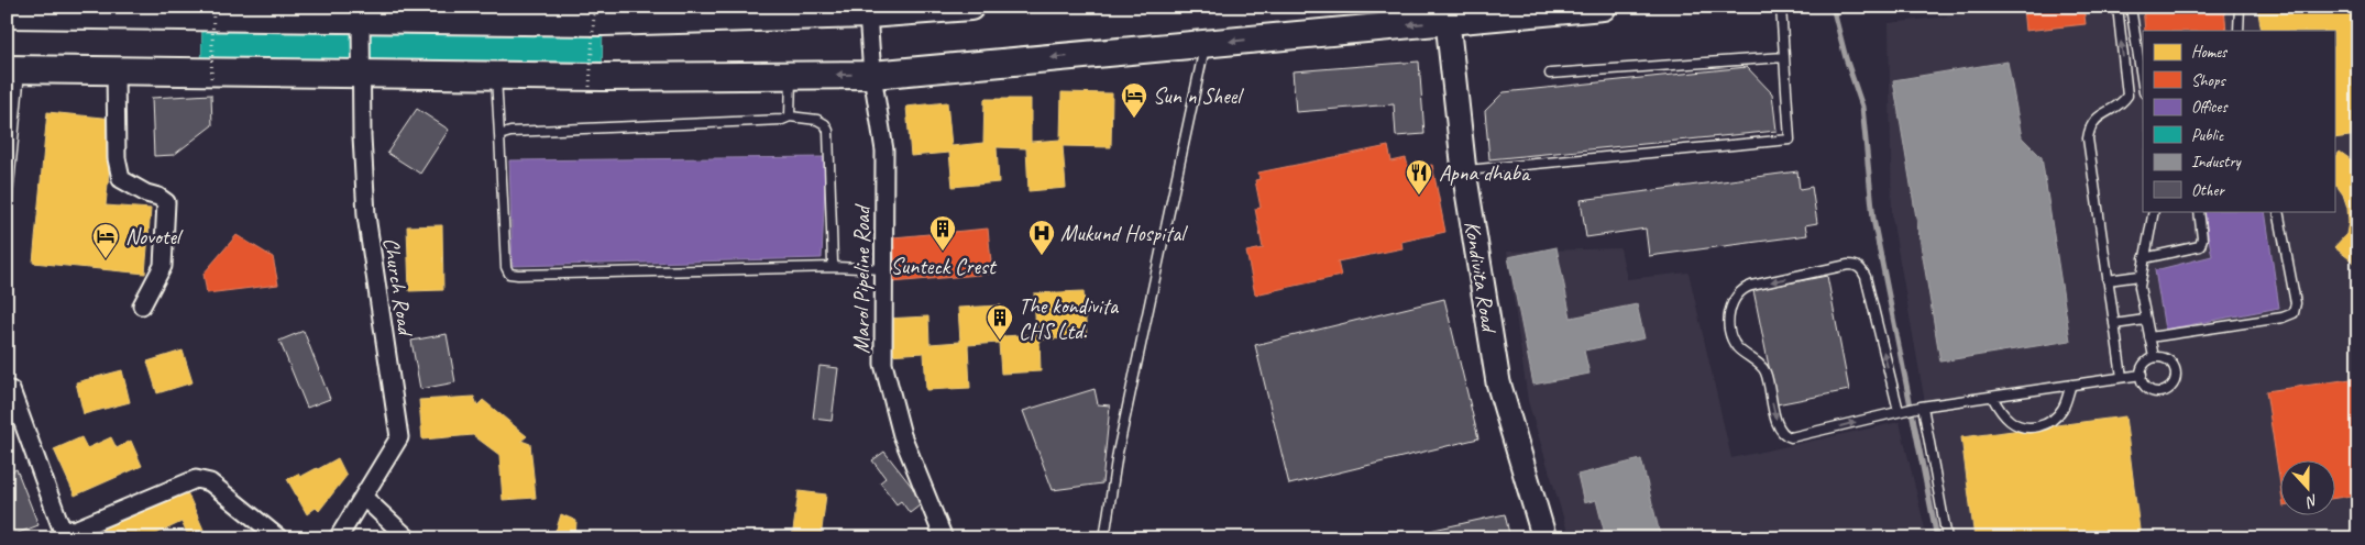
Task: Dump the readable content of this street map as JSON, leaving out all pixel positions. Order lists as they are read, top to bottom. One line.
{"streets":{"street":["Kondivita Road","Marol Pipeline Road","Church Road"]},"places":{"hotel":["Sun n Sheel","Novotel"],"restaurant":["Apna dhaba"],"building":["Sunteck Crest","The kondivita CHS Ltd."],"hospital":["Mukund Hospital"]},"legend":["Homes","Shops","Offices","Public","Industry","Other"],"north":"bottom"}
